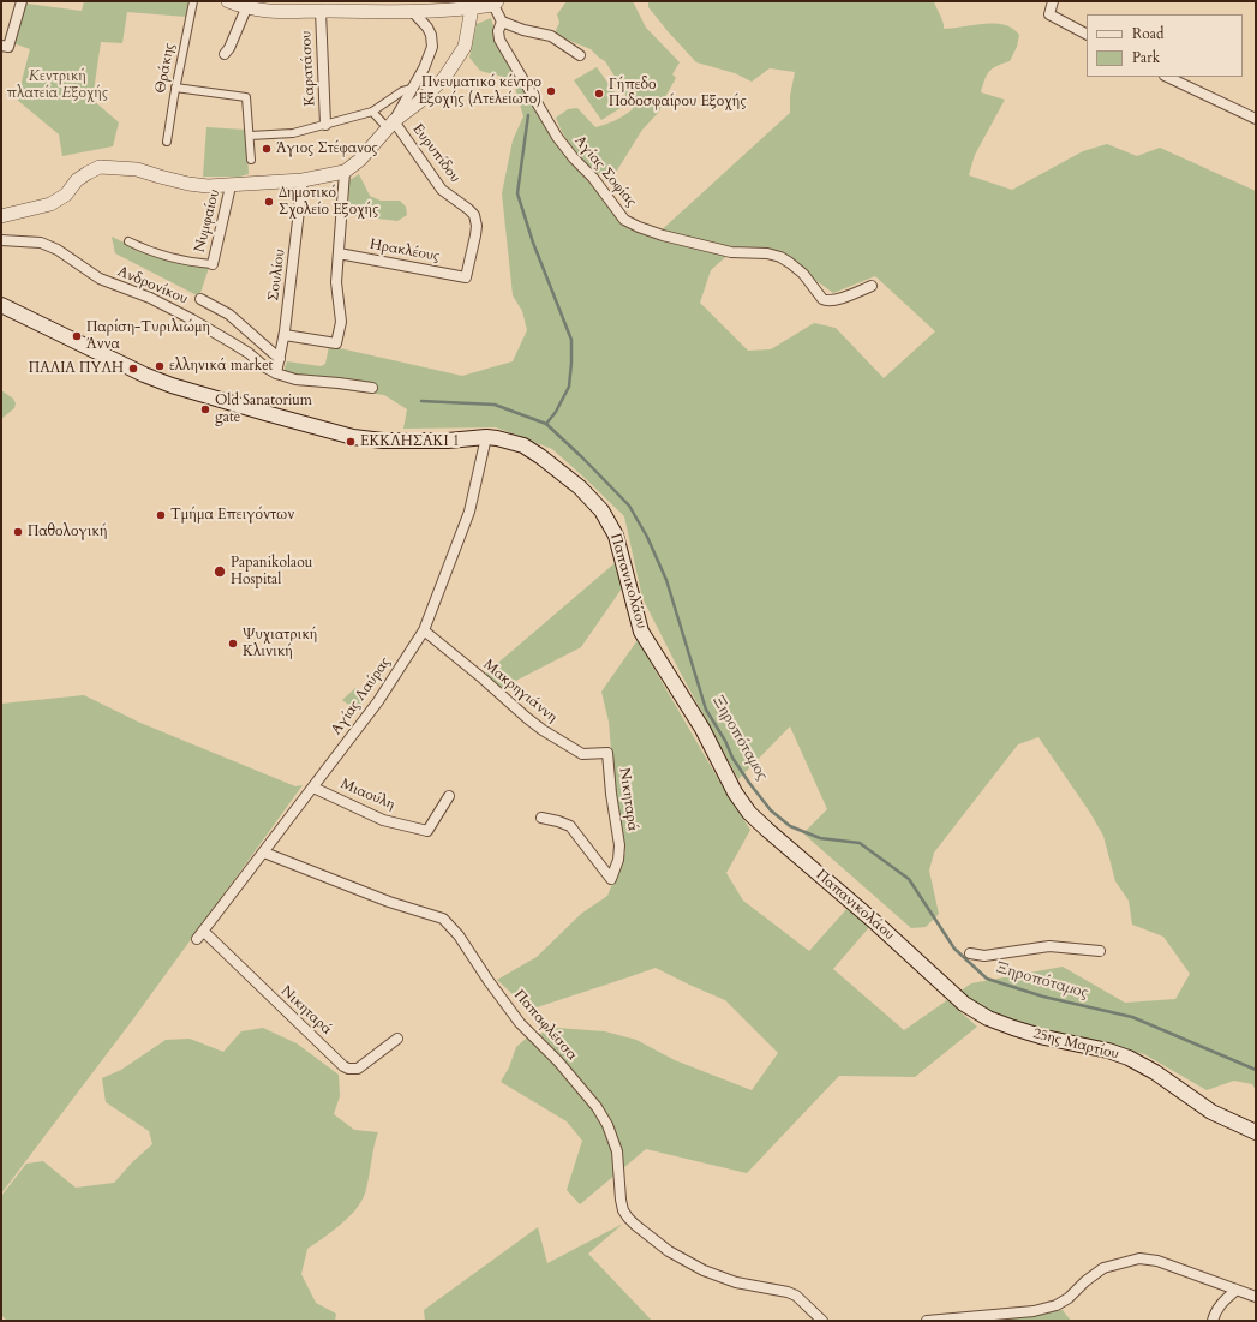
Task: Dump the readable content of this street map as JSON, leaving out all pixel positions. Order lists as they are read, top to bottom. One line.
{"streets":{"main road":["Παπανικολάου","25ης Μαρτίου"],"street":["Θράκης","Καρατάσου","Ευρυπίδου","Αγίας Σοφίας","Νυμφαίου","Ηρακλέους","Σουλίου","Ανδρονίκου","Μακρηγιάννη","Αγίας Λαύρας","Μιαούλη","Νικηταρά","Παπαφλέσσα"]},"crossings":[["Ευρυπίδου","Ηρακλέους"],["Σουλίου","Ανδρονίκου"],["Παπανικολάου","Αγίας Λαύρας"],["Παπανικολάου","25ης Μαρτίου"],["Μακρηγιάννη","Αγίας Λαύρας"],["Μακρηγιάννη","Νικηταρά"],["Αγίας Λαύρας","Μιαούλη"],["Αγίας Λαύρας","Νικηταρά"],["Αγίας Λαύρας","Παπαφλέσσα"]],"water":["Ξηροπόταμος"],"parks":["Κεντρική πλατεία Εξοχής"],"places":["Πνευματικό κέντρο Εξοχής (Ατελείωτο)","Γήπεδο Ποδοσφαίρου Εξοχής","Άγιος Στέφανος","Δημοτικό Σχολείο Εξοχής","Παρίση-Τυριλιώμη Άννα","ελληνικά market","ΠΑΛΙΑ ΠΥΛΗ","Old Sanatorium gate","ΕΚΚΛΗΣΑΚΙ 1","Τμήμα Επειγόντων","Παθολογική","Papanikolaou Hospital","Ψυχιατρική Κλινική"],"legend":["Road","Park"]}
